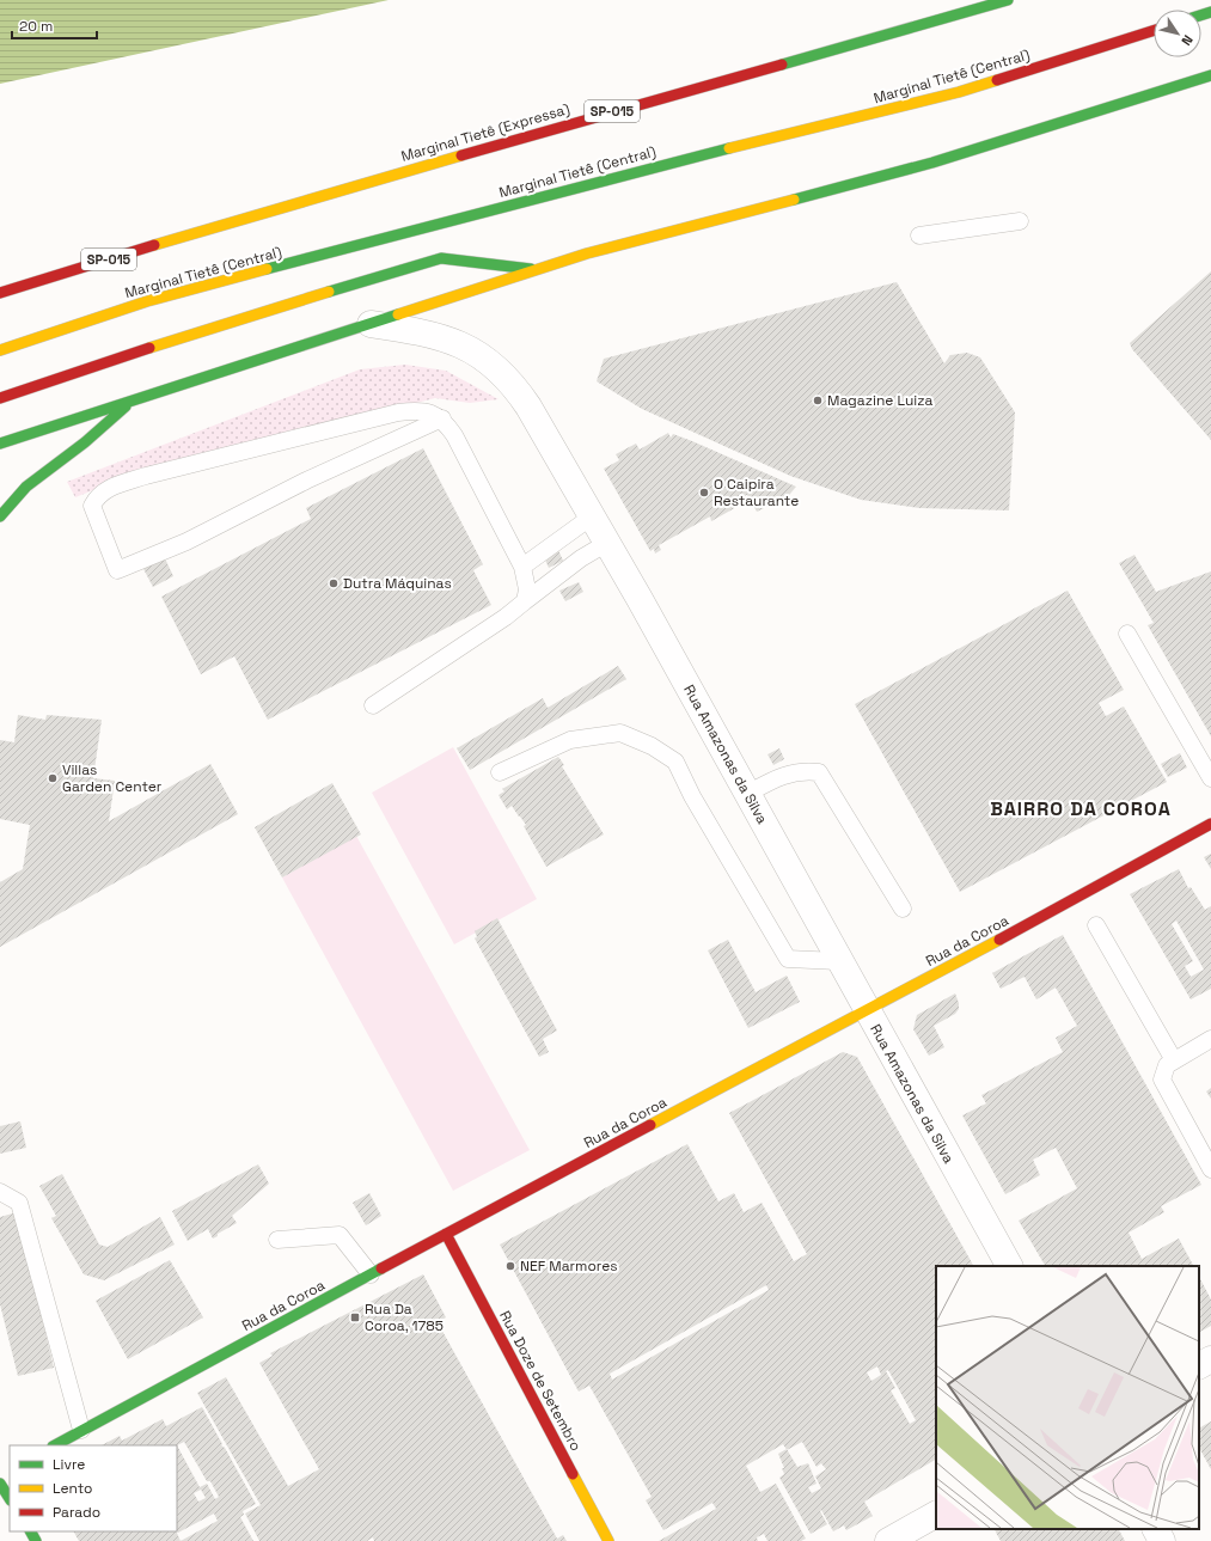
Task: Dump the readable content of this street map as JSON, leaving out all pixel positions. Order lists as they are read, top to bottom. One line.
{"streets":{"main road":["Marginal Tietê (Central)","SP-015","Marginal Tietê (Expressa)","Rua da Coroa","Rua Doze de Setembro"],"street":["Rua Amazonas da Silva"]},"crossings":[["Rua Amazonas da Silva","Rua da Coroa"],["Rua da Coroa","Rua Doze de Setembro"]],"districts":["BAIRRO DA COROA"],"places":{"other":["Magazine Luiza","O Caipira Restaurante","Dutra Máquinas","Villas Garden Center","NEF Marmores"],"transit":["Rua Da Coroa, 1785"]},"legend":["Livre","Lento","Parado"],"scale_bar":"20 m","north":"bottom right"}
